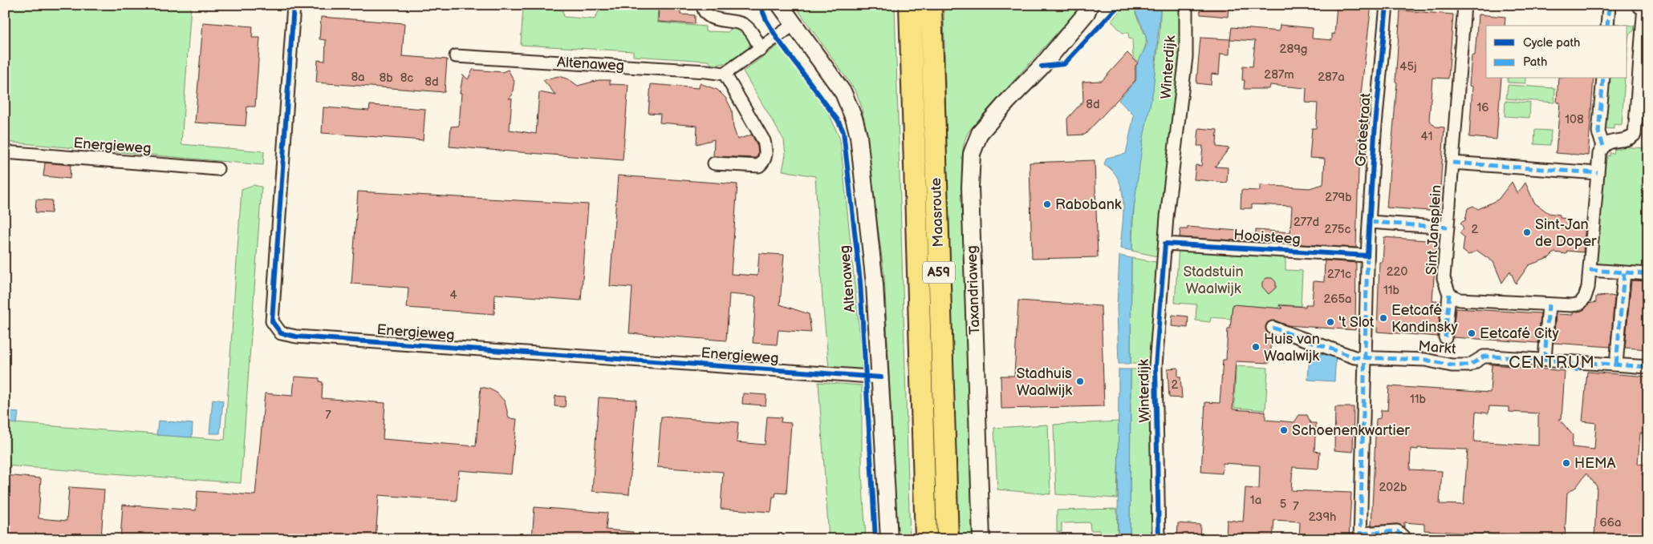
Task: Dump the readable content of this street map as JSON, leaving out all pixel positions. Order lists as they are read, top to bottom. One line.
{"streets":{"highway":["Maasroute","A59"],"main road":["Altenaweg","Taxandriaweg"],"street":["Winterdijk","Grotestraat","Energieweg","Sint Jansplein","Hooisteeg","Markt"]},"crossings":[["Altenaweg","Energieweg"],["Winterdijk","Hooisteeg"],["Grotestraat","Hooisteeg"],["Grotestraat","Markt"]],"districts":["CENTRUM"],"parks":["Stadstuin Waalwijk"],"places":["Rabobank","Sint-Jan de Doper","Eetcafé Kandinsky","'t Slot","Eetcafé City","Huis van Waalwijk","Stadhuis Waalwijk","Schoenenkwartier","HEMA"],"house_numbers":["289g","45j","287m","8a","287a","8b","8c","8d","8d","16","108","41","279b","277d","275c","2","220","271c","11b","4","265a","2","11b","7","202b","1a","5","7","239h","66a"],"legend":["Cycle path","Path"]}
